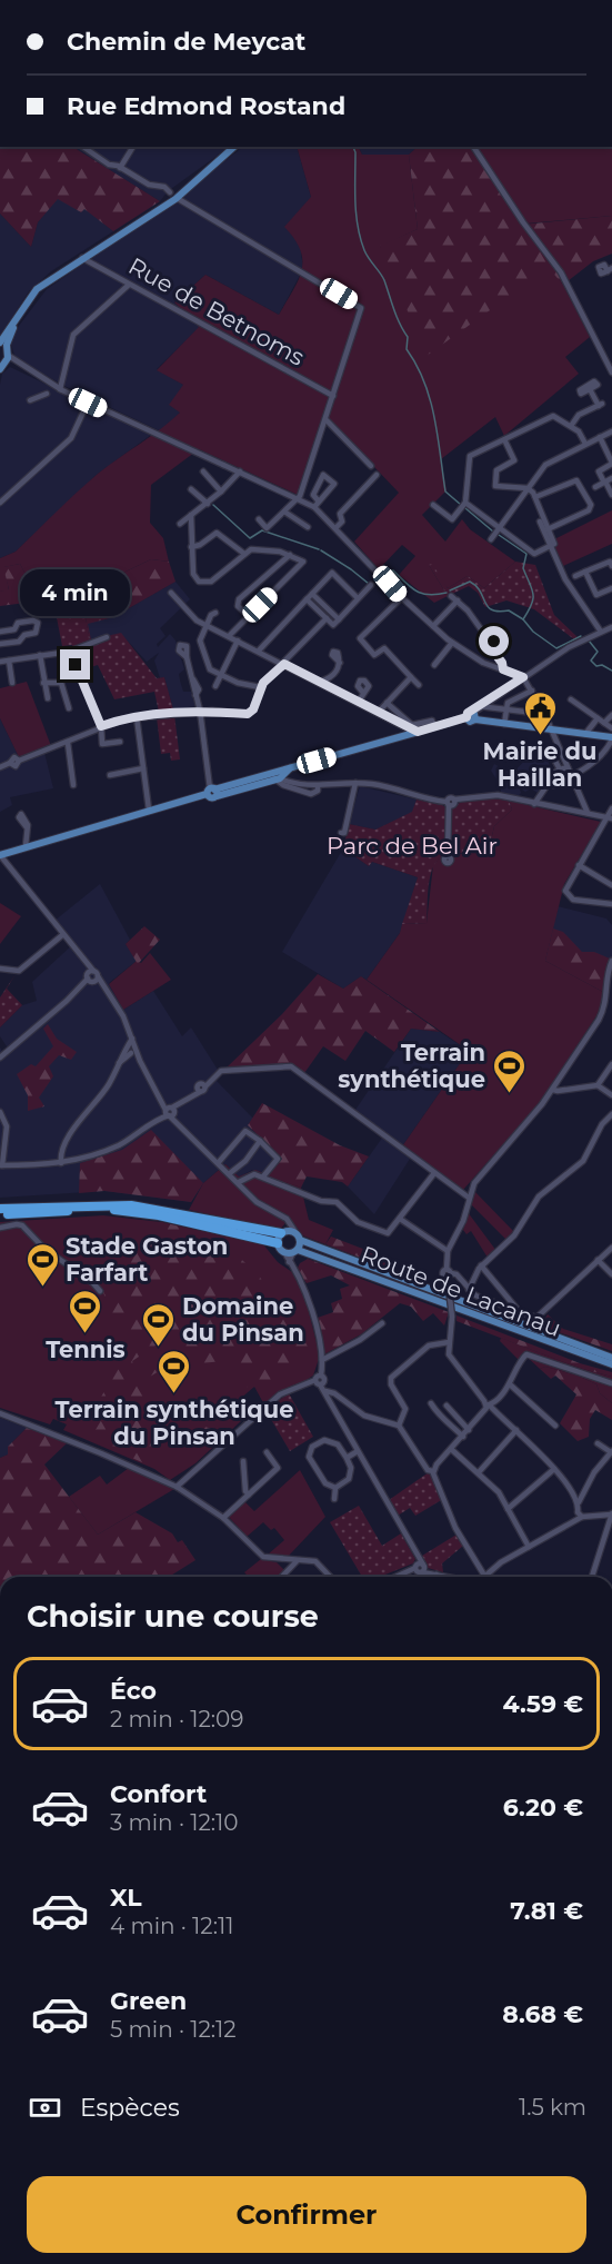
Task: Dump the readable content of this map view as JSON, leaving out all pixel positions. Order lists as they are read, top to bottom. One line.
{"streets":{"main road":["Route de Lacanau"],"street":["Rue de Betnoms"]},"parks":["Parc de Bel Air"],"places":{"public building":["Mairie du Haillan"],"sports":["Terrain synthétique","Stade Gaston Farfart","Tennis","Domaine du Pinsan","Terrain synthétique du Pinsan"]},"page":{"banner":["Chemin de Meycat","Rue Edmond Rostand"],"bubble":"4 min","heading":"Choisir une course","list":[{"name":"Éco","note":"2 min · 12:09","value":"4.59 €"},{"name":"Confort","note":"3 min · 12:10","value":"6.20 €"},{"name":"XL","note":"4 min · 12:11","value":"7.81 €"},{"name":"Green","note":"5 min · 12:12","value":"8.68 €"}],"pay":["Espèces","1.5 km"],"buttons":"Confirmer"}}
